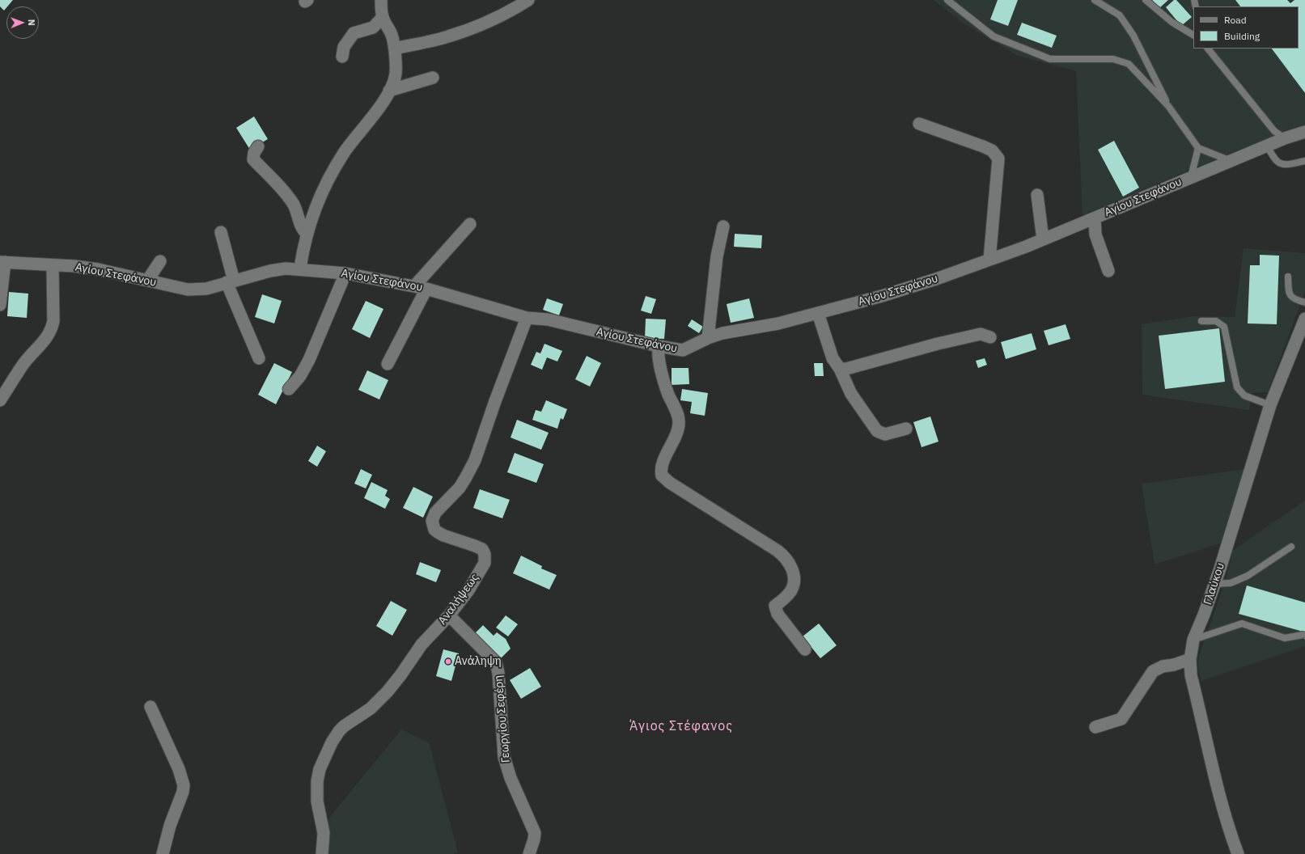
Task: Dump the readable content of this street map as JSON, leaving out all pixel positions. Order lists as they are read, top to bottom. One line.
{"streets":{"street":["Αγίου Στεφάνου","Γλαύκου","Αναλήψεως","Γεωργίου Σεφέρη"]},"crossings":[["Αγίου Στεφάνου","Αναλήψεως"],["Αναλήψεως","Γεωργίου Σεφέρη"]],"districts":["Άγιος Στέφανος"],"places":["Ανάληψη"],"legend":["Road","Building"],"north":"right"}
